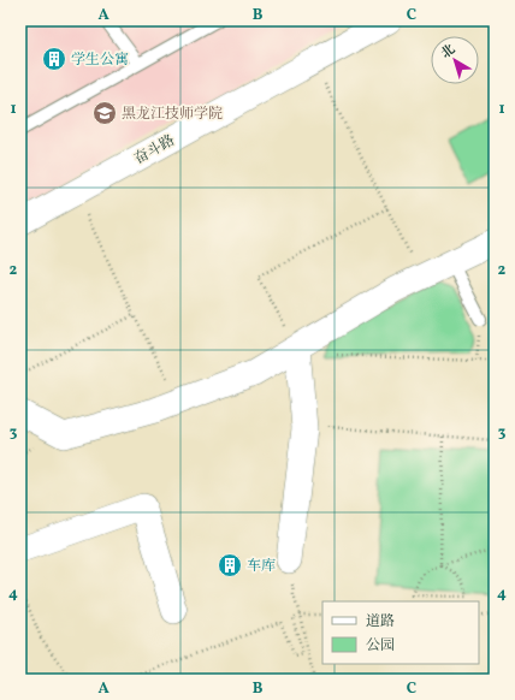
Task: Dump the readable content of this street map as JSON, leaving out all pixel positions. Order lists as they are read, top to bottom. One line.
{"streets":{"street":["奋斗路"]},"places":{"building":["学生公寓","车库"],"school or university":["黑龙江技师学院"]},"legend":["道路","公园"],"north":"top left","grid":{"columns":["A","B","C"],"rows":["1","2","3","4"]}}
